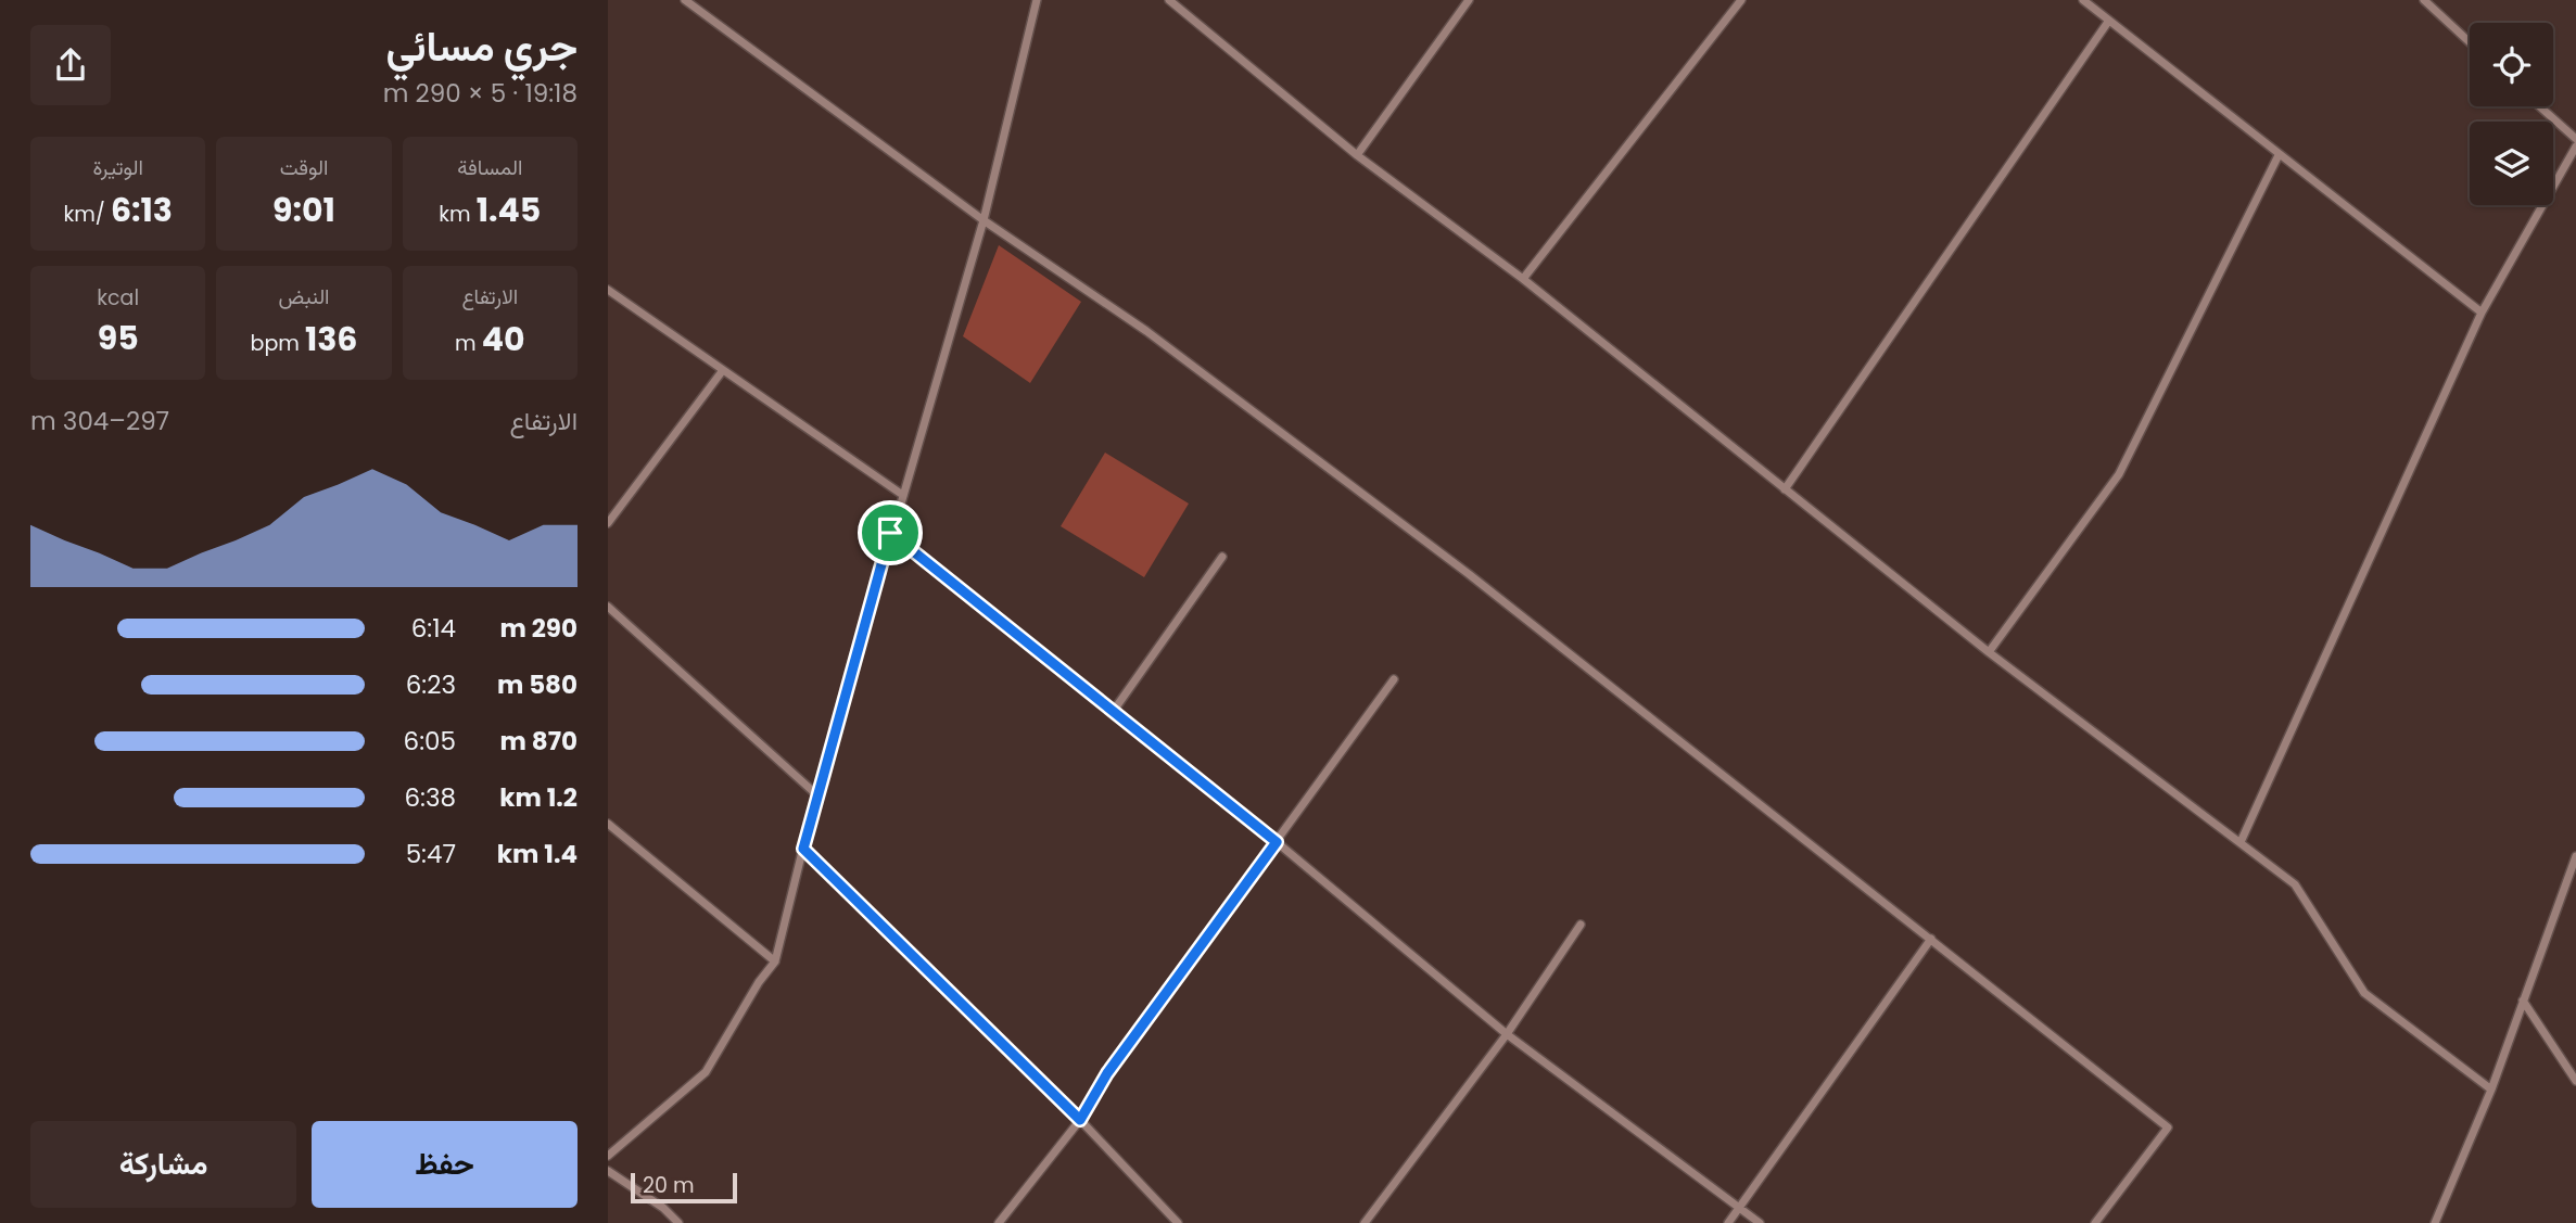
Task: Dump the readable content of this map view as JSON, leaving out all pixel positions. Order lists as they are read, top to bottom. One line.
{"scale_bar":"20 m","page":{"heading":["جري مسائي","19:18 · 5 × 290 m"],"stats":[["المسافة","1.45 km"],["الوقت","9:01"],["الوتيرة","6:13 /km"],["الارتفاع","40 m"],["النبض","136 bpm"],["kcal","95"]],"chart":["الارتفاع","297–304 m"],"list":[{"name":"290 m","note":"6:14"},{"name":"580 m","note":"6:23"},{"name":"870 m","note":"6:05"},{"name":"1.2 km","note":"6:38"},{"name":"1.4 km","note":"5:47"}],"buttons":["حفظ","مشاركة"],"scale":"20 m"}}
